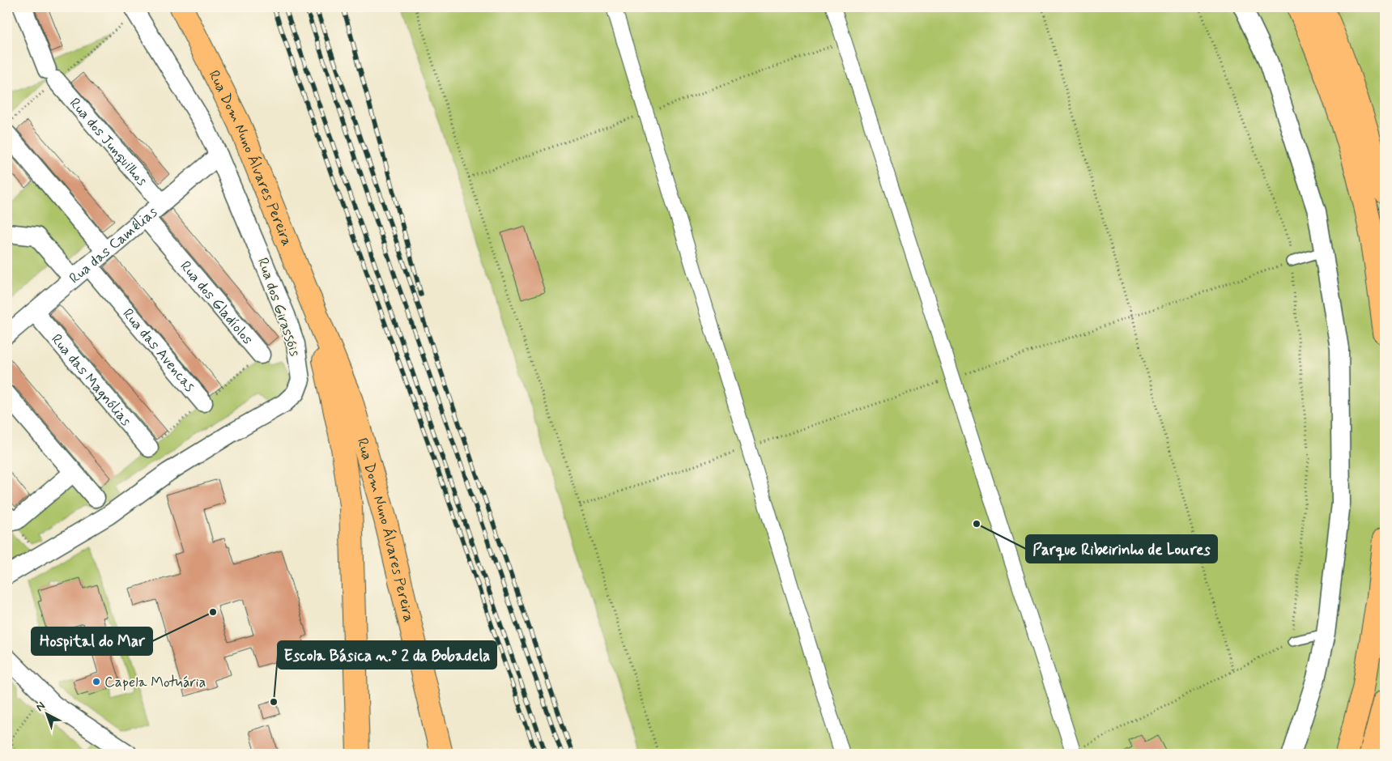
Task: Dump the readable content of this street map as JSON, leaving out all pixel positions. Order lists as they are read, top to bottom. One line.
{"streets":{"main road":["Rua Dom Nuno Álvares Pereira"],"street":["Rua dos Junquilhos","Rua das Camélias","Rua dos Gladíolos","Rua dos Girassóis","Rua das Avencas","Rua das Magnólias"]},"crossings":[["Rua dos Junquilhos","Rua das Camélias"],["Rua das Camélias","Rua dos Gladíolos"],["Rua das Camélias","Rua dos Girassóis"],["Rua das Camélias","Rua das Avencas"],["Rua das Camélias","Rua das Magnólias"]],"places":["Parque Ribeirinho de Loures","Hospital do Mar","Capela Motuária","Escola Básica n.º 2 da Bobadela"],"north":"top left"}
